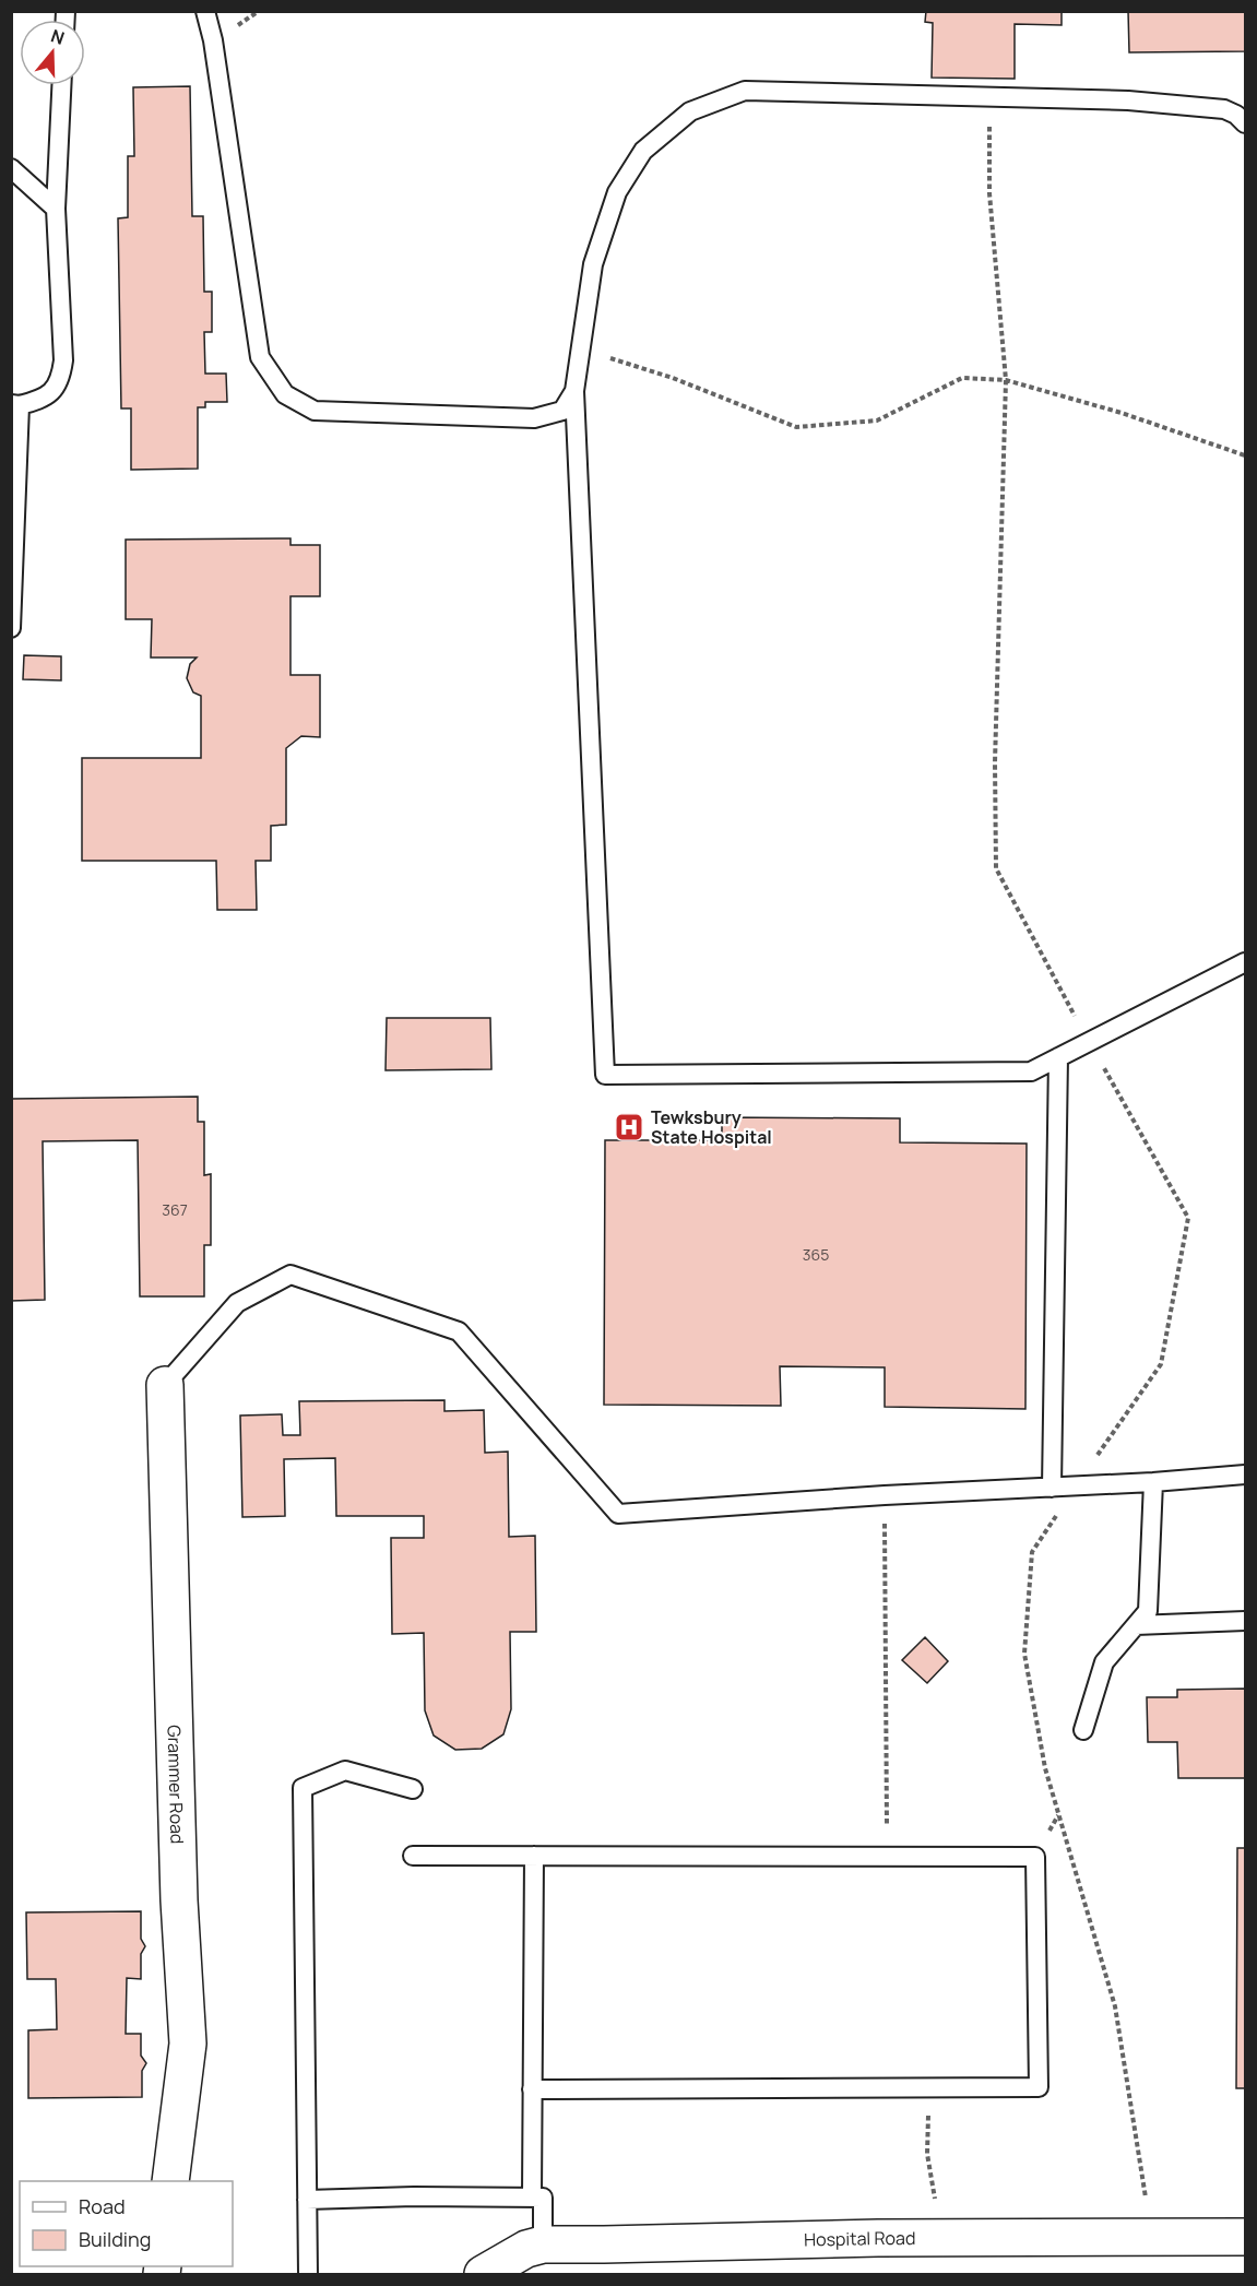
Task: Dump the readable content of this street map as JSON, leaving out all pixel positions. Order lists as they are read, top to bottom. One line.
{"streets":{"street":["Grammer Road","Hospital Road"]},"places":{"hospital":["Tewksbury State Hospital"]},"house_numbers":["367","365"],"legend":["Road","Building"],"north":"top"}
